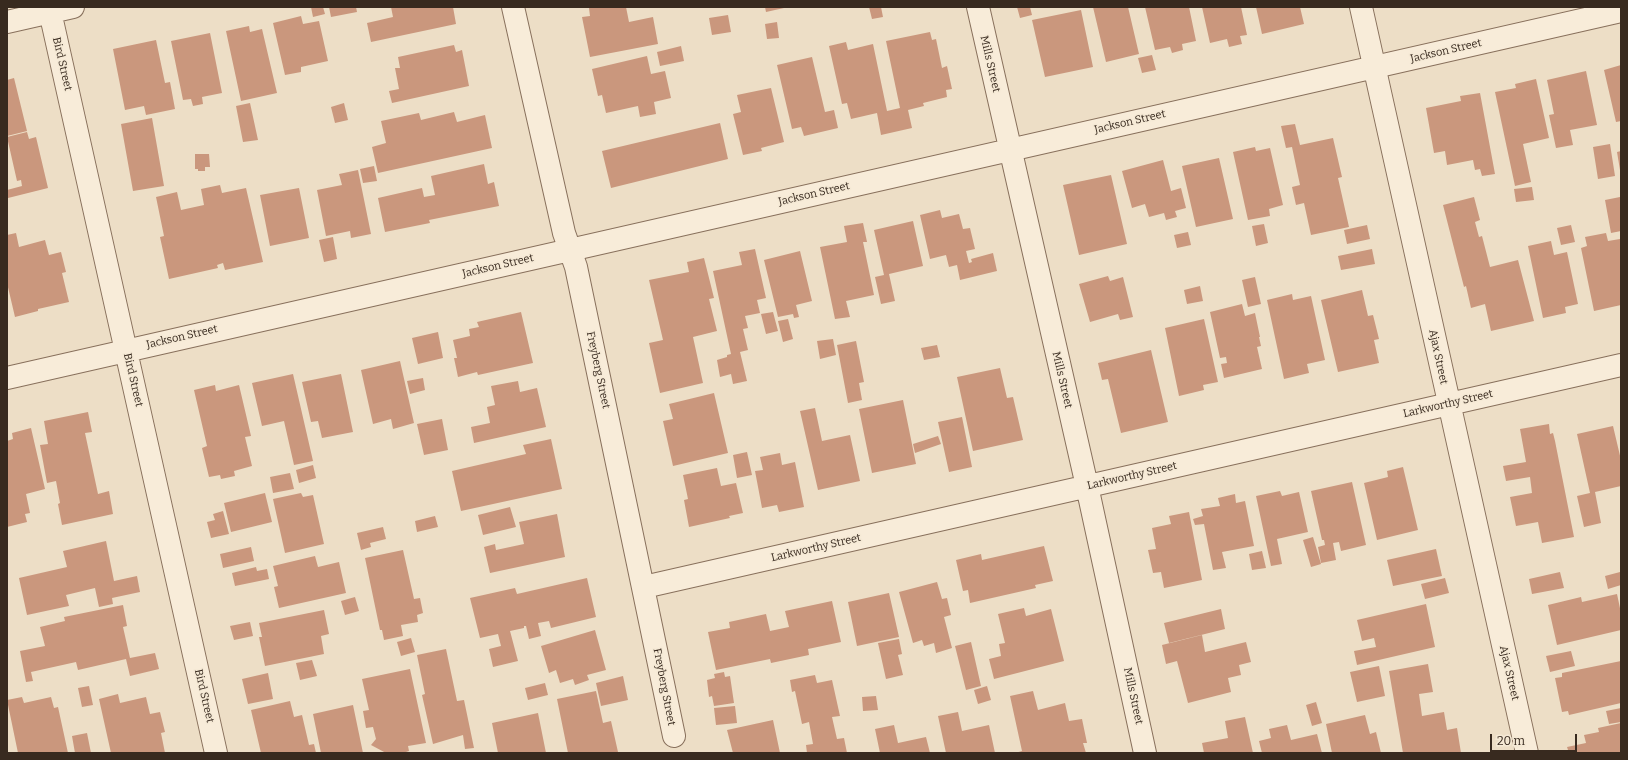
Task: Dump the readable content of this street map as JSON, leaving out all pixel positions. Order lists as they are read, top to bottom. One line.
{"streets":{"street":["Jackson Street","Bird Street","Mills Street","Ajax Street","Freyberg Street","Larkworthy Street"]},"crossings":[["Jackson Street","Bird Street"],["Jackson Street","Mills Street"],["Jackson Street","Ajax Street"],["Jackson Street","Freyberg Street"],["Mills Street","Larkworthy Street"],["Ajax Street","Larkworthy Street"],["Freyberg Street","Larkworthy Street"]],"scale_bar":"20 m"}
